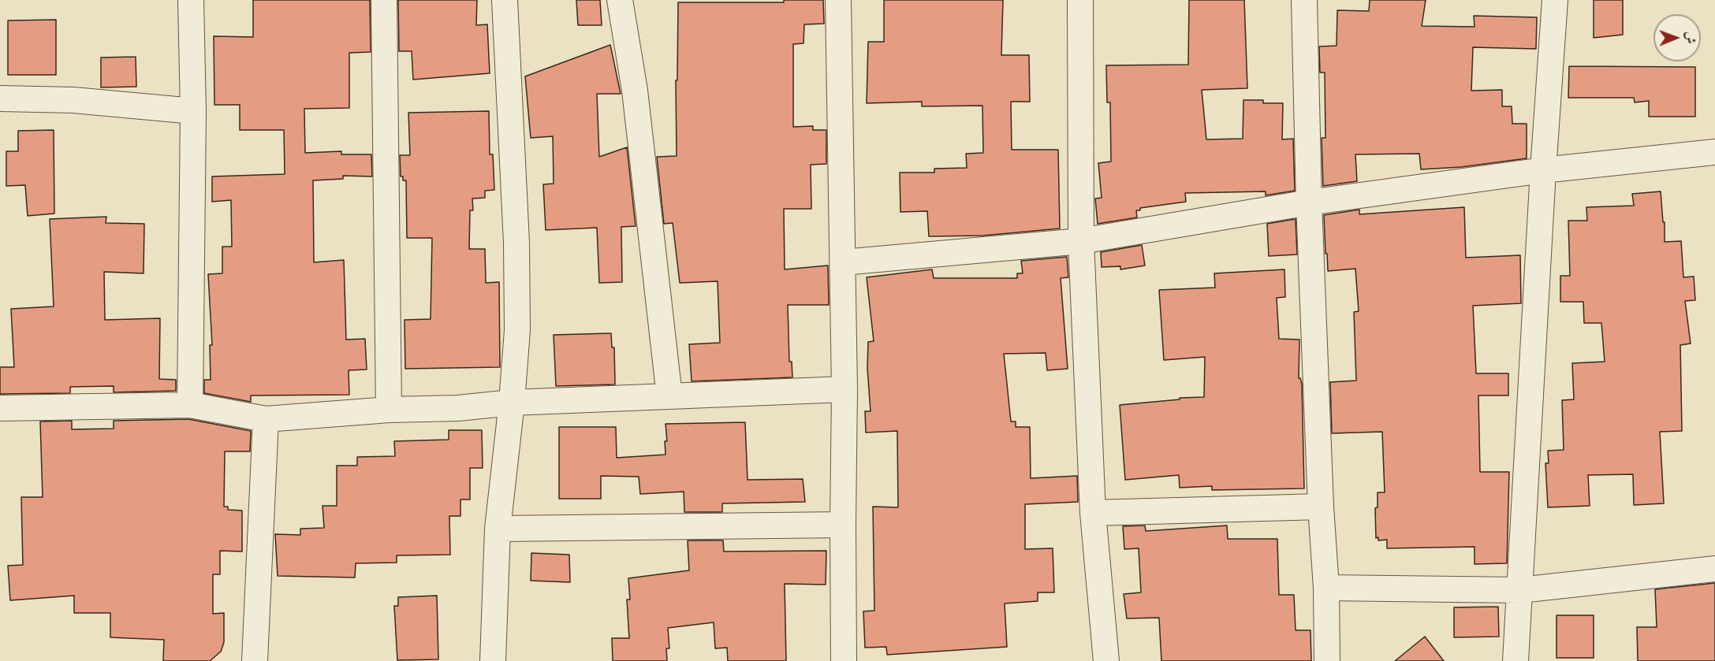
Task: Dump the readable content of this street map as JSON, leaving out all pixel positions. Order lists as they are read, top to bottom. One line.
{"north":"right"}
